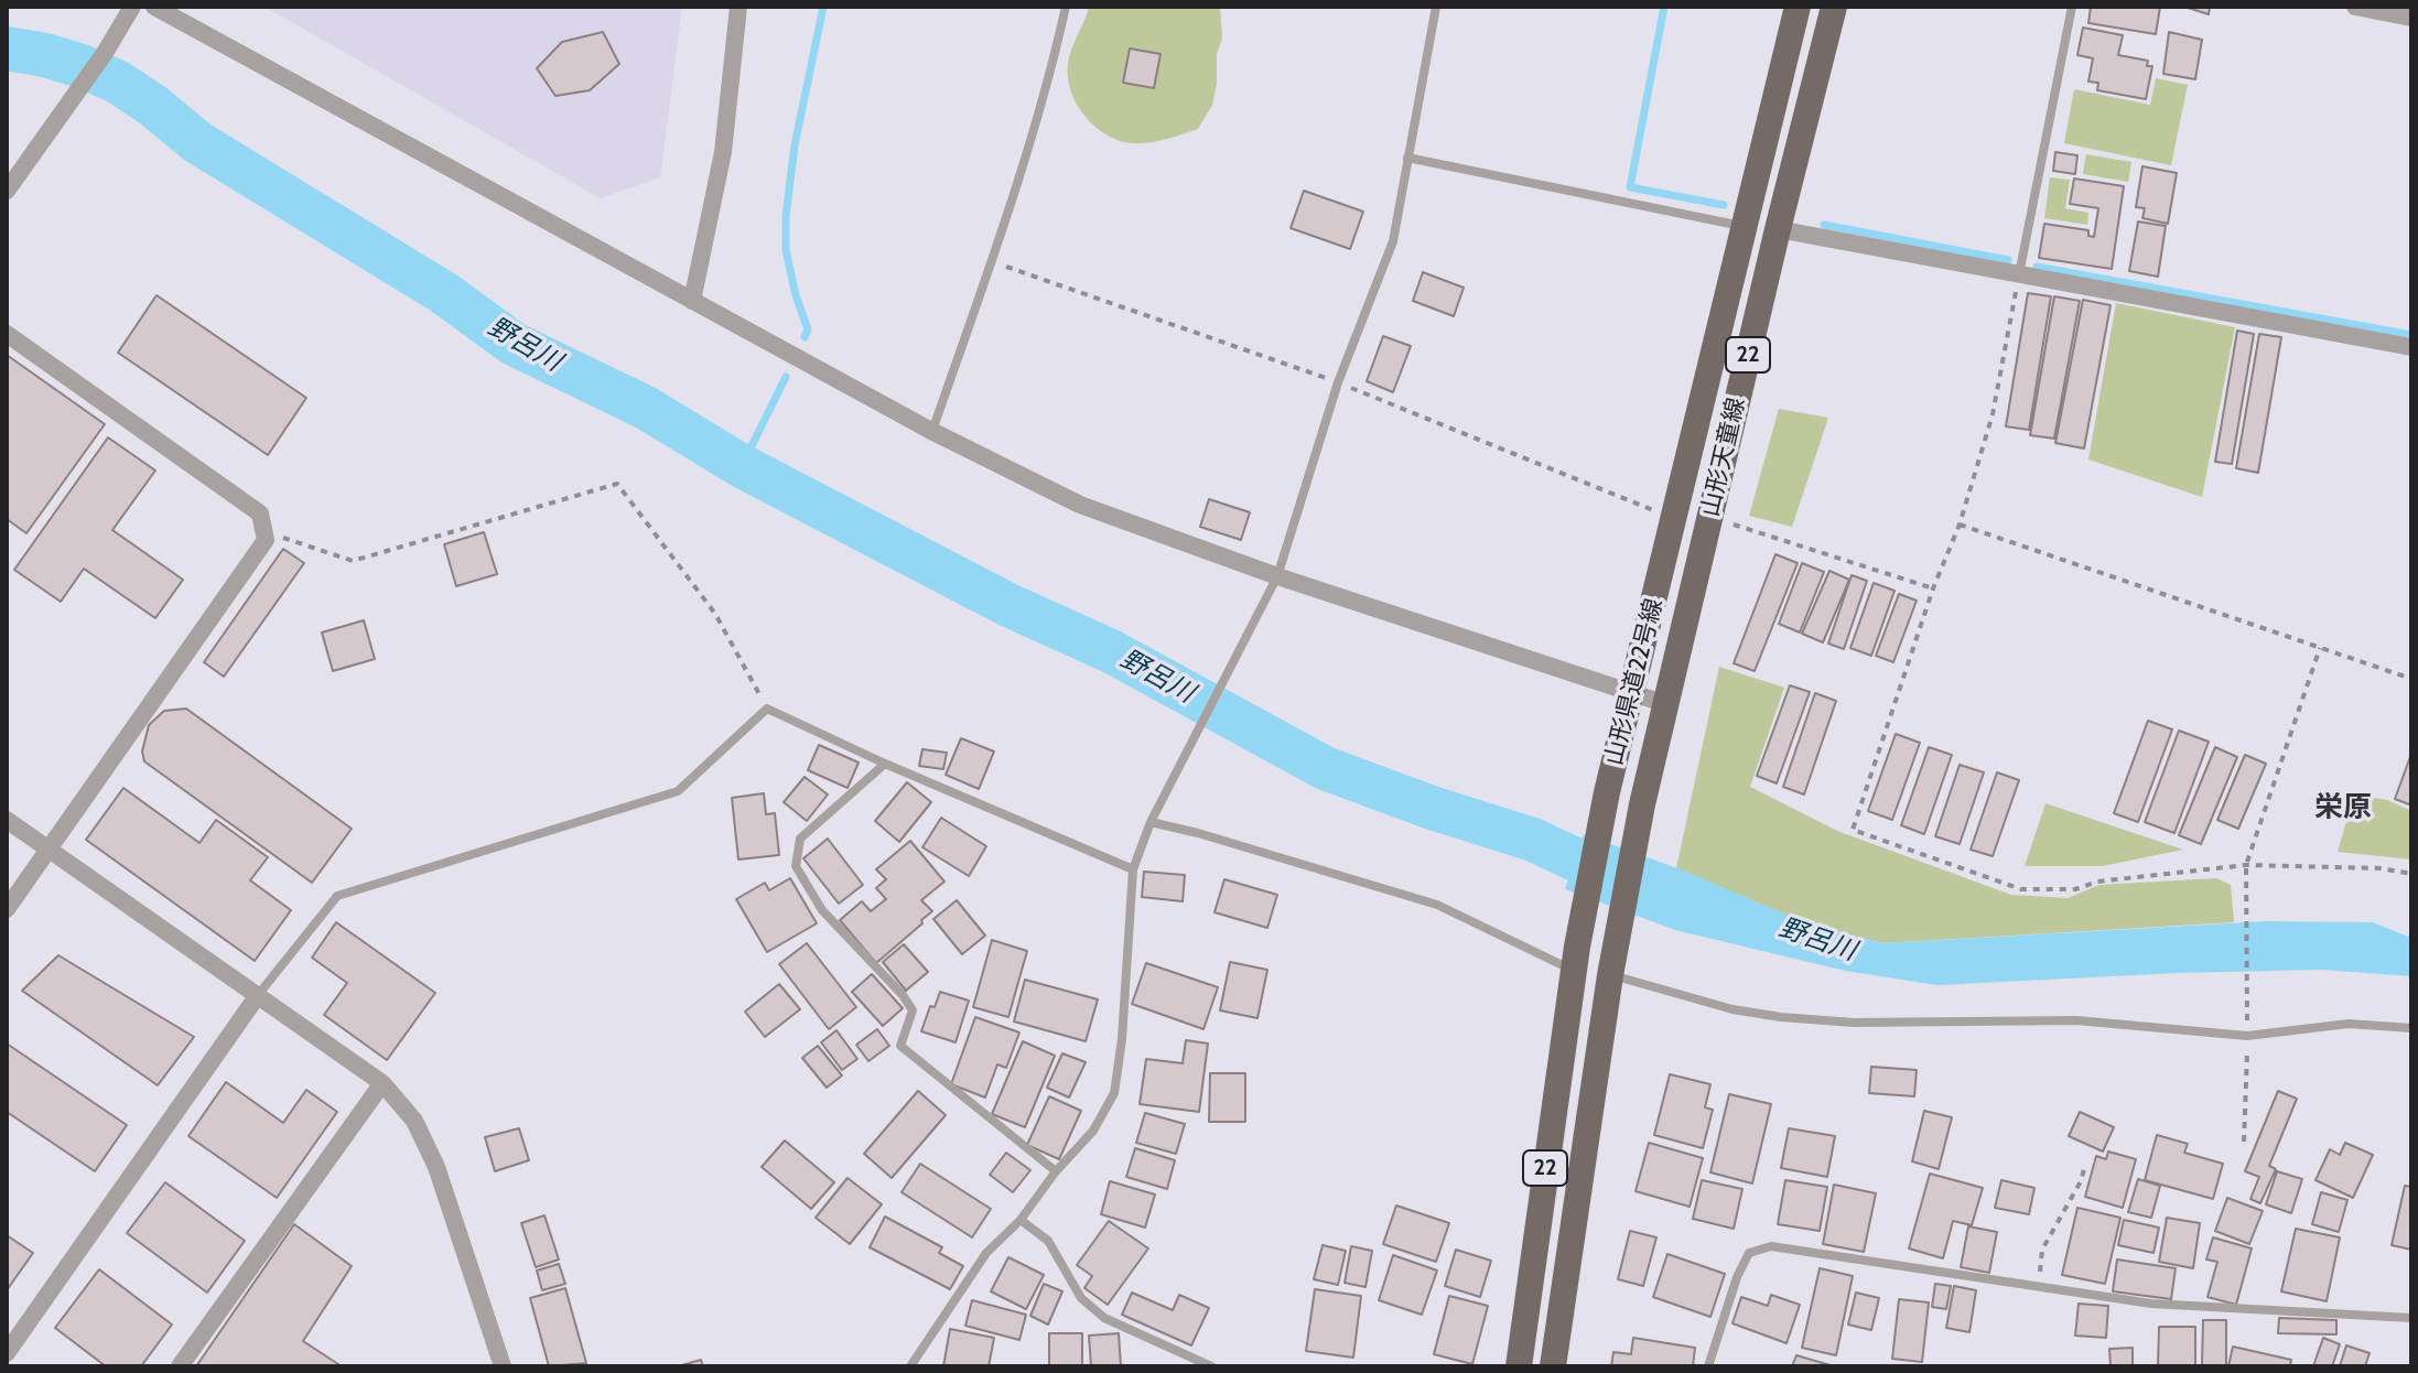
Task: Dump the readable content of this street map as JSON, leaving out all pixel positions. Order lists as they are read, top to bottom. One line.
{"streets":{"main road":["22","山形天童線","山形県道22号線"]},"crossings":[["山形天童線","山形県道22号線"]],"districts":["栄原"],"water":["野呂川"]}
